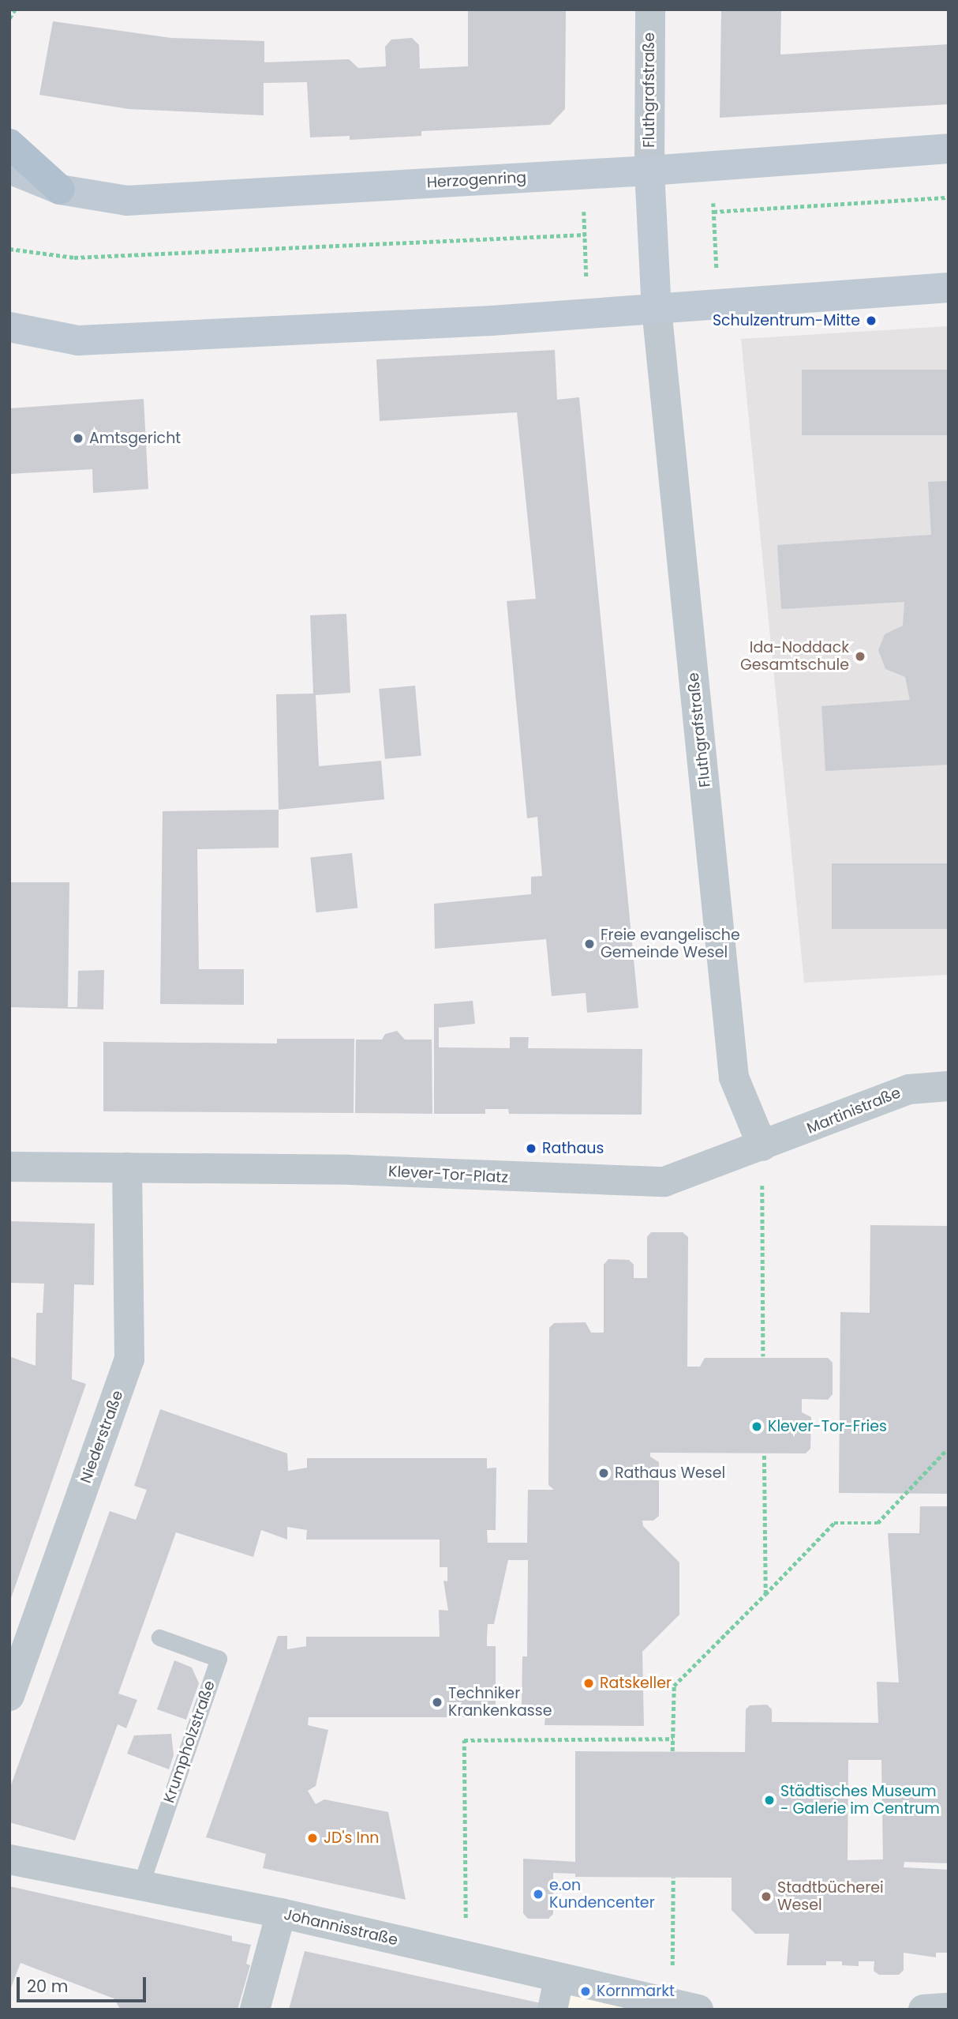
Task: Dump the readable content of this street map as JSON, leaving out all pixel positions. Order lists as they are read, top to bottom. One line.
{"streets":{"main road":["Herzogenring"],"street":["Fluthgrafstraße","Martinistraße","Klever-Tor-Platz","Niederstraße","Johannisstraße"],"lane":["Krumpholzstraße"]},"crossings":[["Fluthgrafstraße","Herzogenring"],["Fluthgrafstraße","Martinistraße"],["Fluthgrafstraße","Klever-Tor-Platz"],["Martinistraße","Klever-Tor-Platz"],["Klever-Tor-Platz","Niederstraße"],["Krumpholzstraße","Johannisstraße"]],"places":["Schulzentrum-Mitte","Amtsgericht","Ida-Noddack Gesamtschule","Freie evangelische Gemeinde Wesel","Rathaus","Klever-Tor-Fries","Rathaus Wesel","Ratskeller","Techniker Krankenkasse","Städtisches Museum - Galerie im Centrum","JD's Inn","e.on Kundencenter","Stadtbücherei Wesel","Kornmarkt"],"scale_bar":"20 m"}
